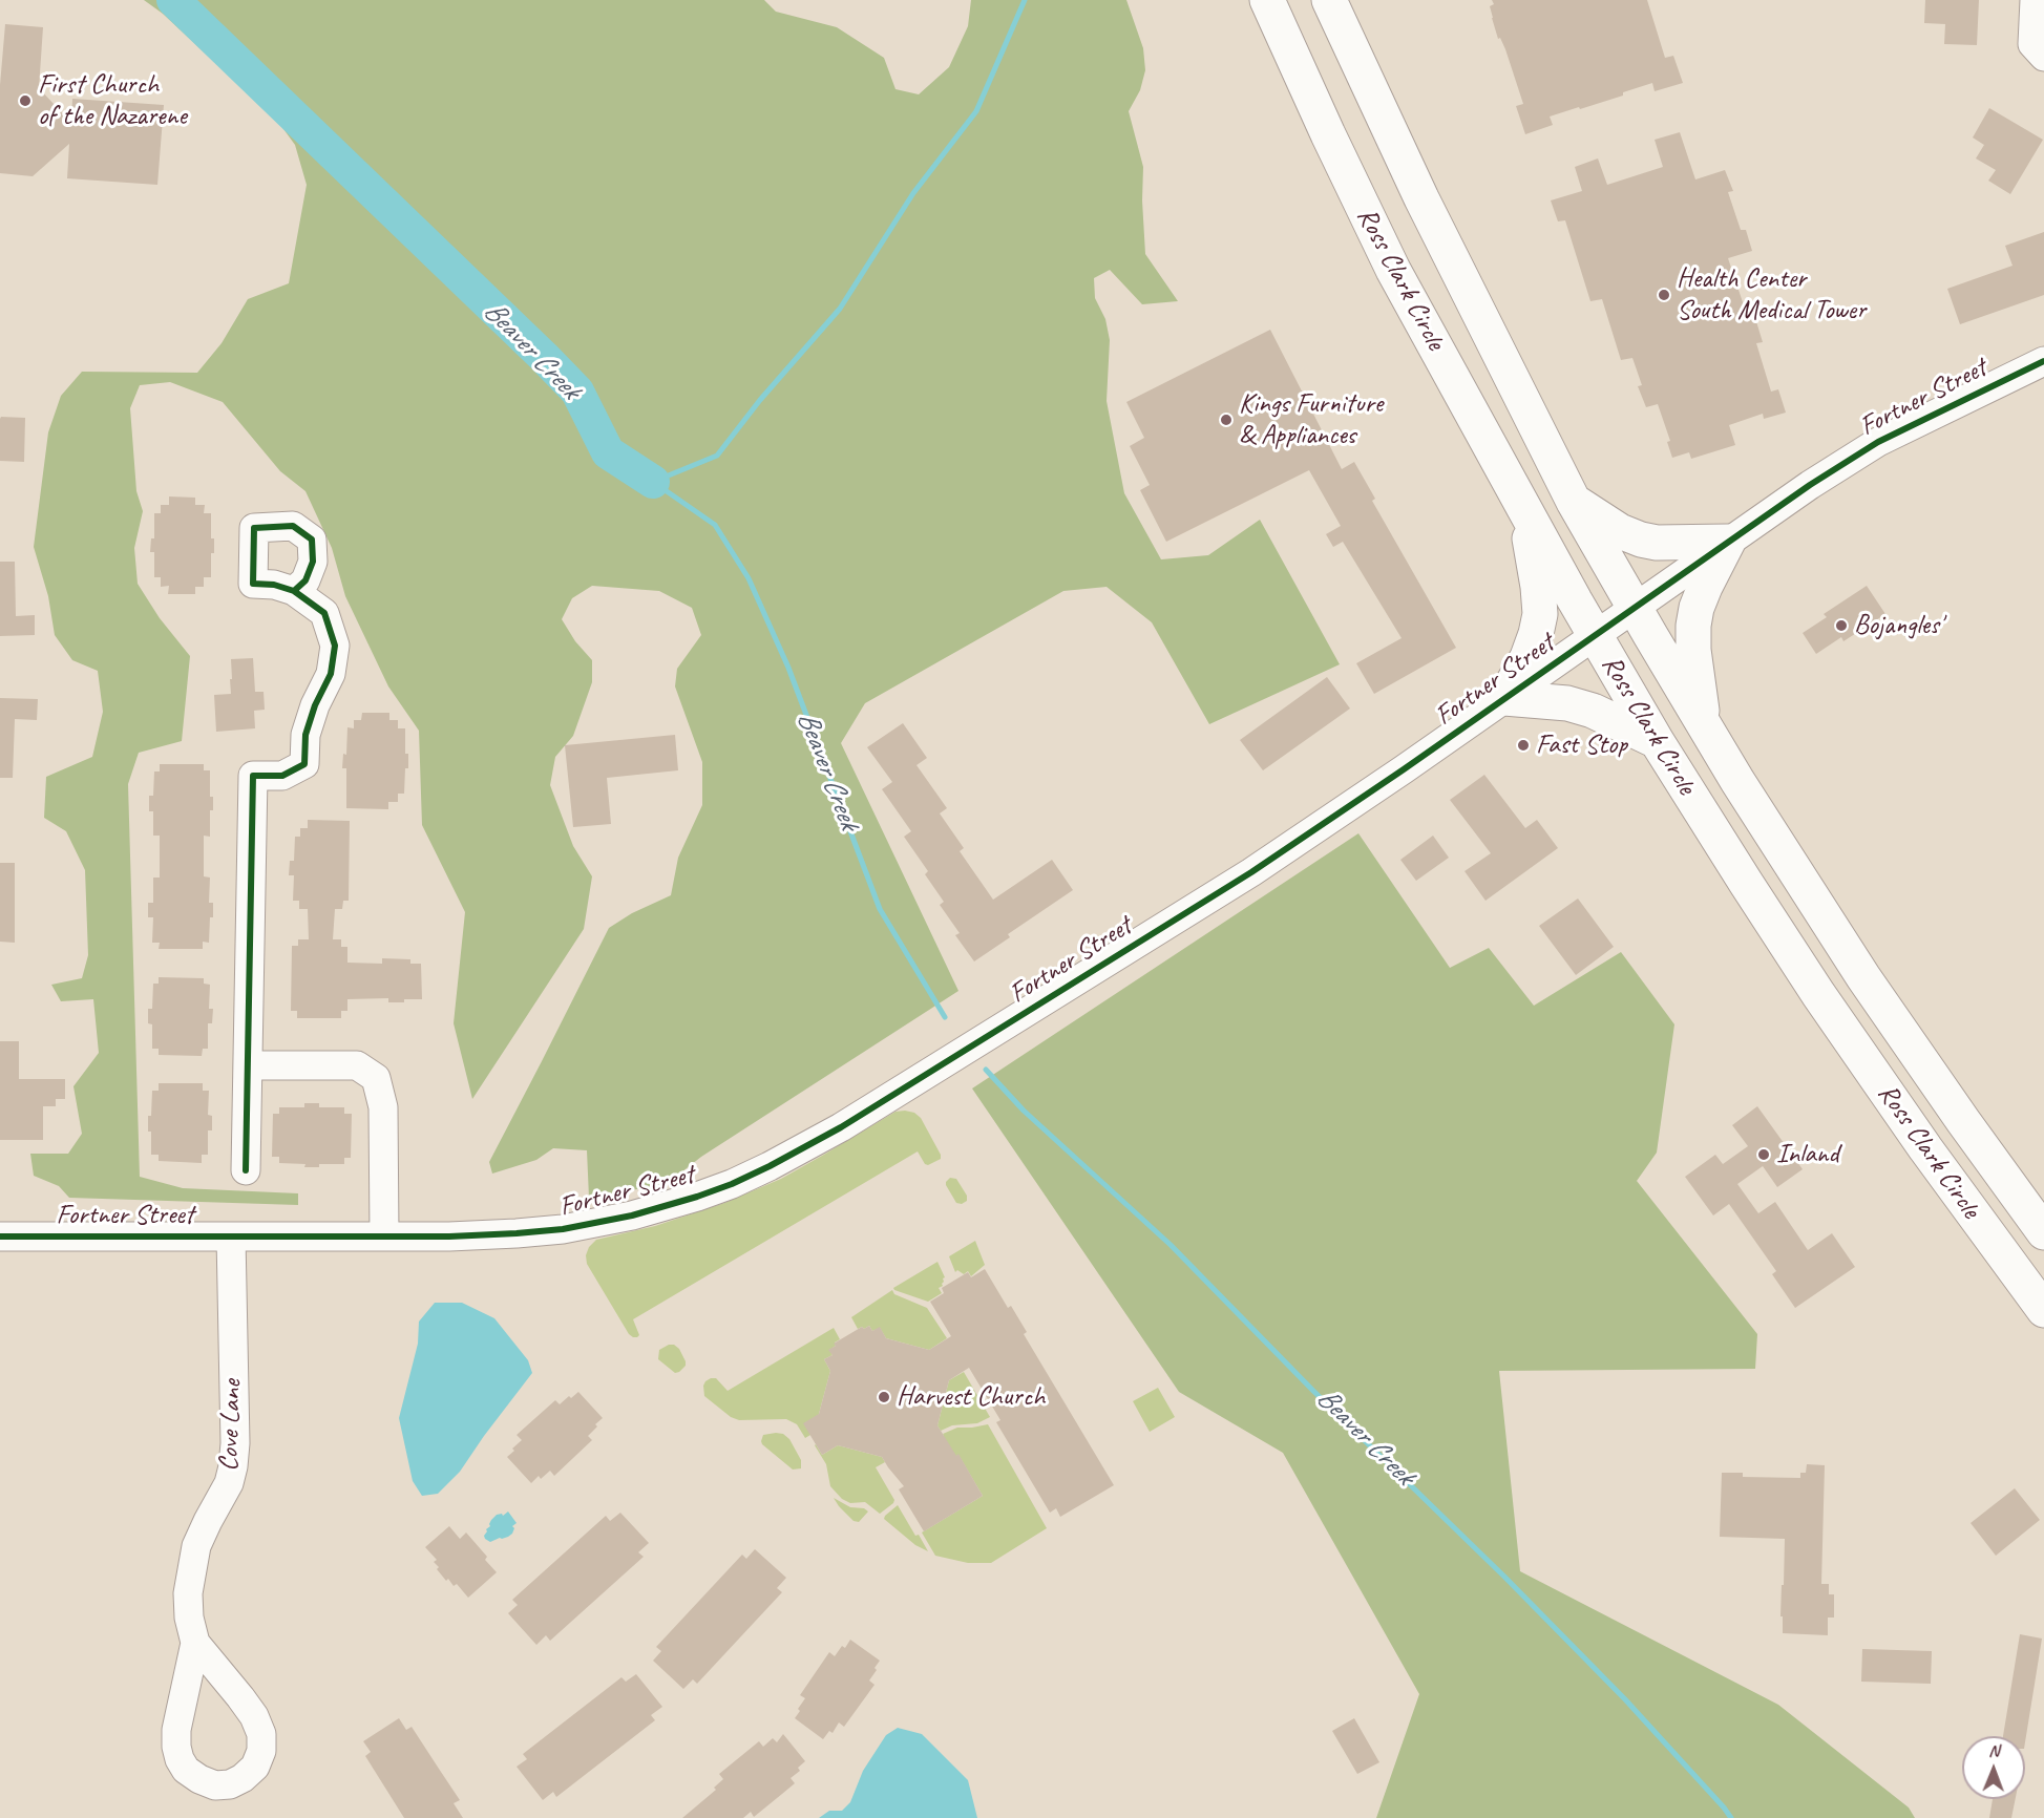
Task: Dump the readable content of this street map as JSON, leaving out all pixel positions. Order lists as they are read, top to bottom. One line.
{"streets":{"highway":["Ross Clark Circle"],"street":["Fortner Street","Cove Lane"]},"crossings":[["Ross Clark Circle","Fortner Street"],["Fortner Street","Cove Lane"]],"water":["Beaver Creek"],"places":["First Church of the Nazarene","Health Center South Medical Tower","Kings Furniture & Appliances","Bojangles'","Fast Stop","Inland","Harvest Church"],"north":"top"}
